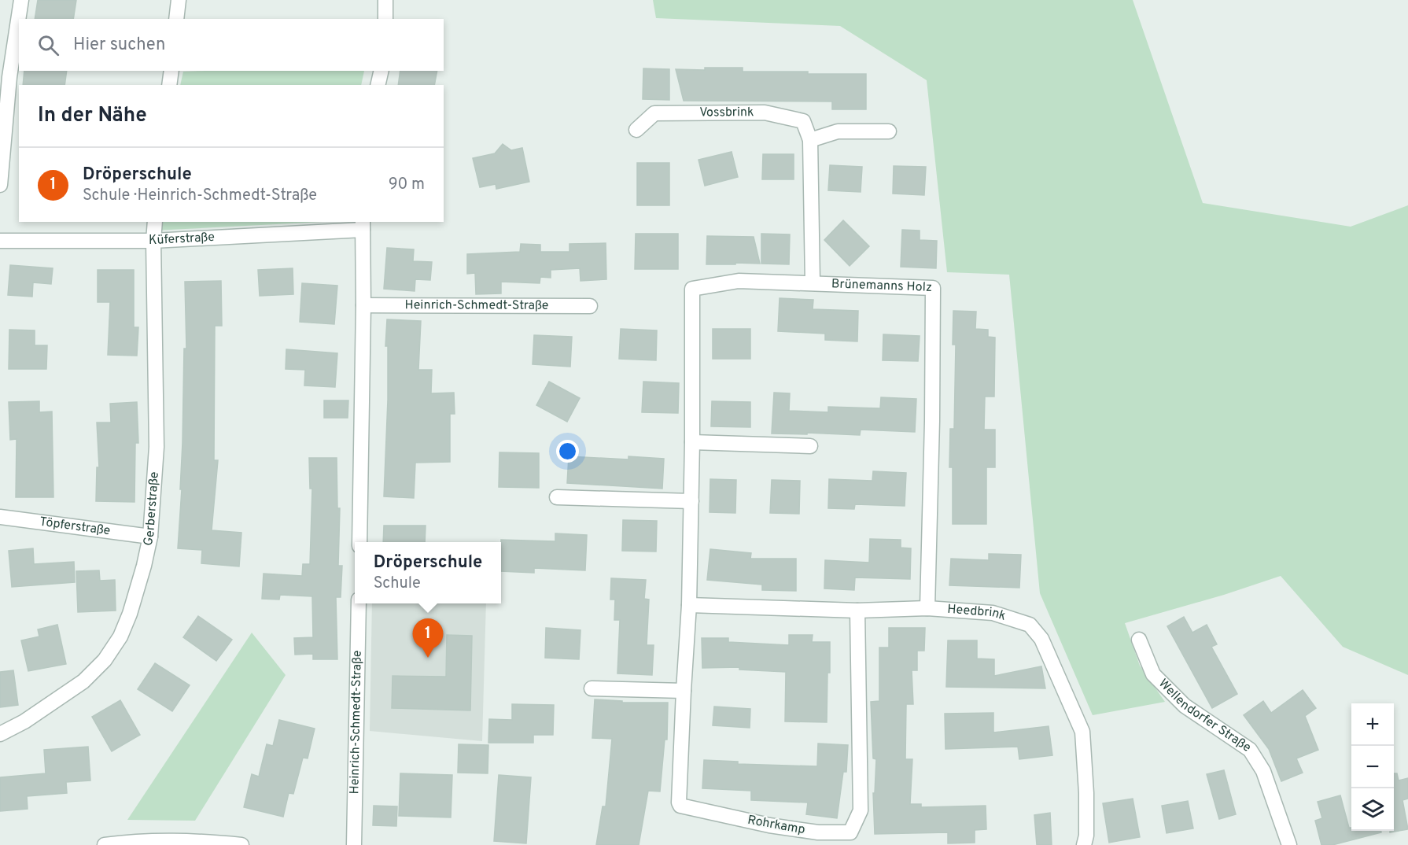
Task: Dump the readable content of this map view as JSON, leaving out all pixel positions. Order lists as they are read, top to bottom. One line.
{"streets":{"street":["Vossbrink","Küferstraße","Brünemanns Holz","Heinrich-Schmedt-Straße","Gerberstraße","Töpferstraße","Heedbrink","Wellendorfer Straße","Rohrkamp"]},"crossings":[["Vossbrink","Brünemanns Holz"],["Küferstraße","Gerberstraße"],["Brünemanns Holz","Heedbrink"],["Brünemanns Holz","Rohrkamp"],["Gerberstraße","Töpferstraße"],["Heedbrink","Rohrkamp"]],"page":{"search":"Hier suchen","heading":"In der Nähe","list":[{"mark":"1","name":"Dröperschule","note":"Schule · Heinrich-Schmedt-Straße","value":"90 m"}],"popup":["Dröperschule","Schule"],"pins":"1","map_buttons":["+","−"]}}
